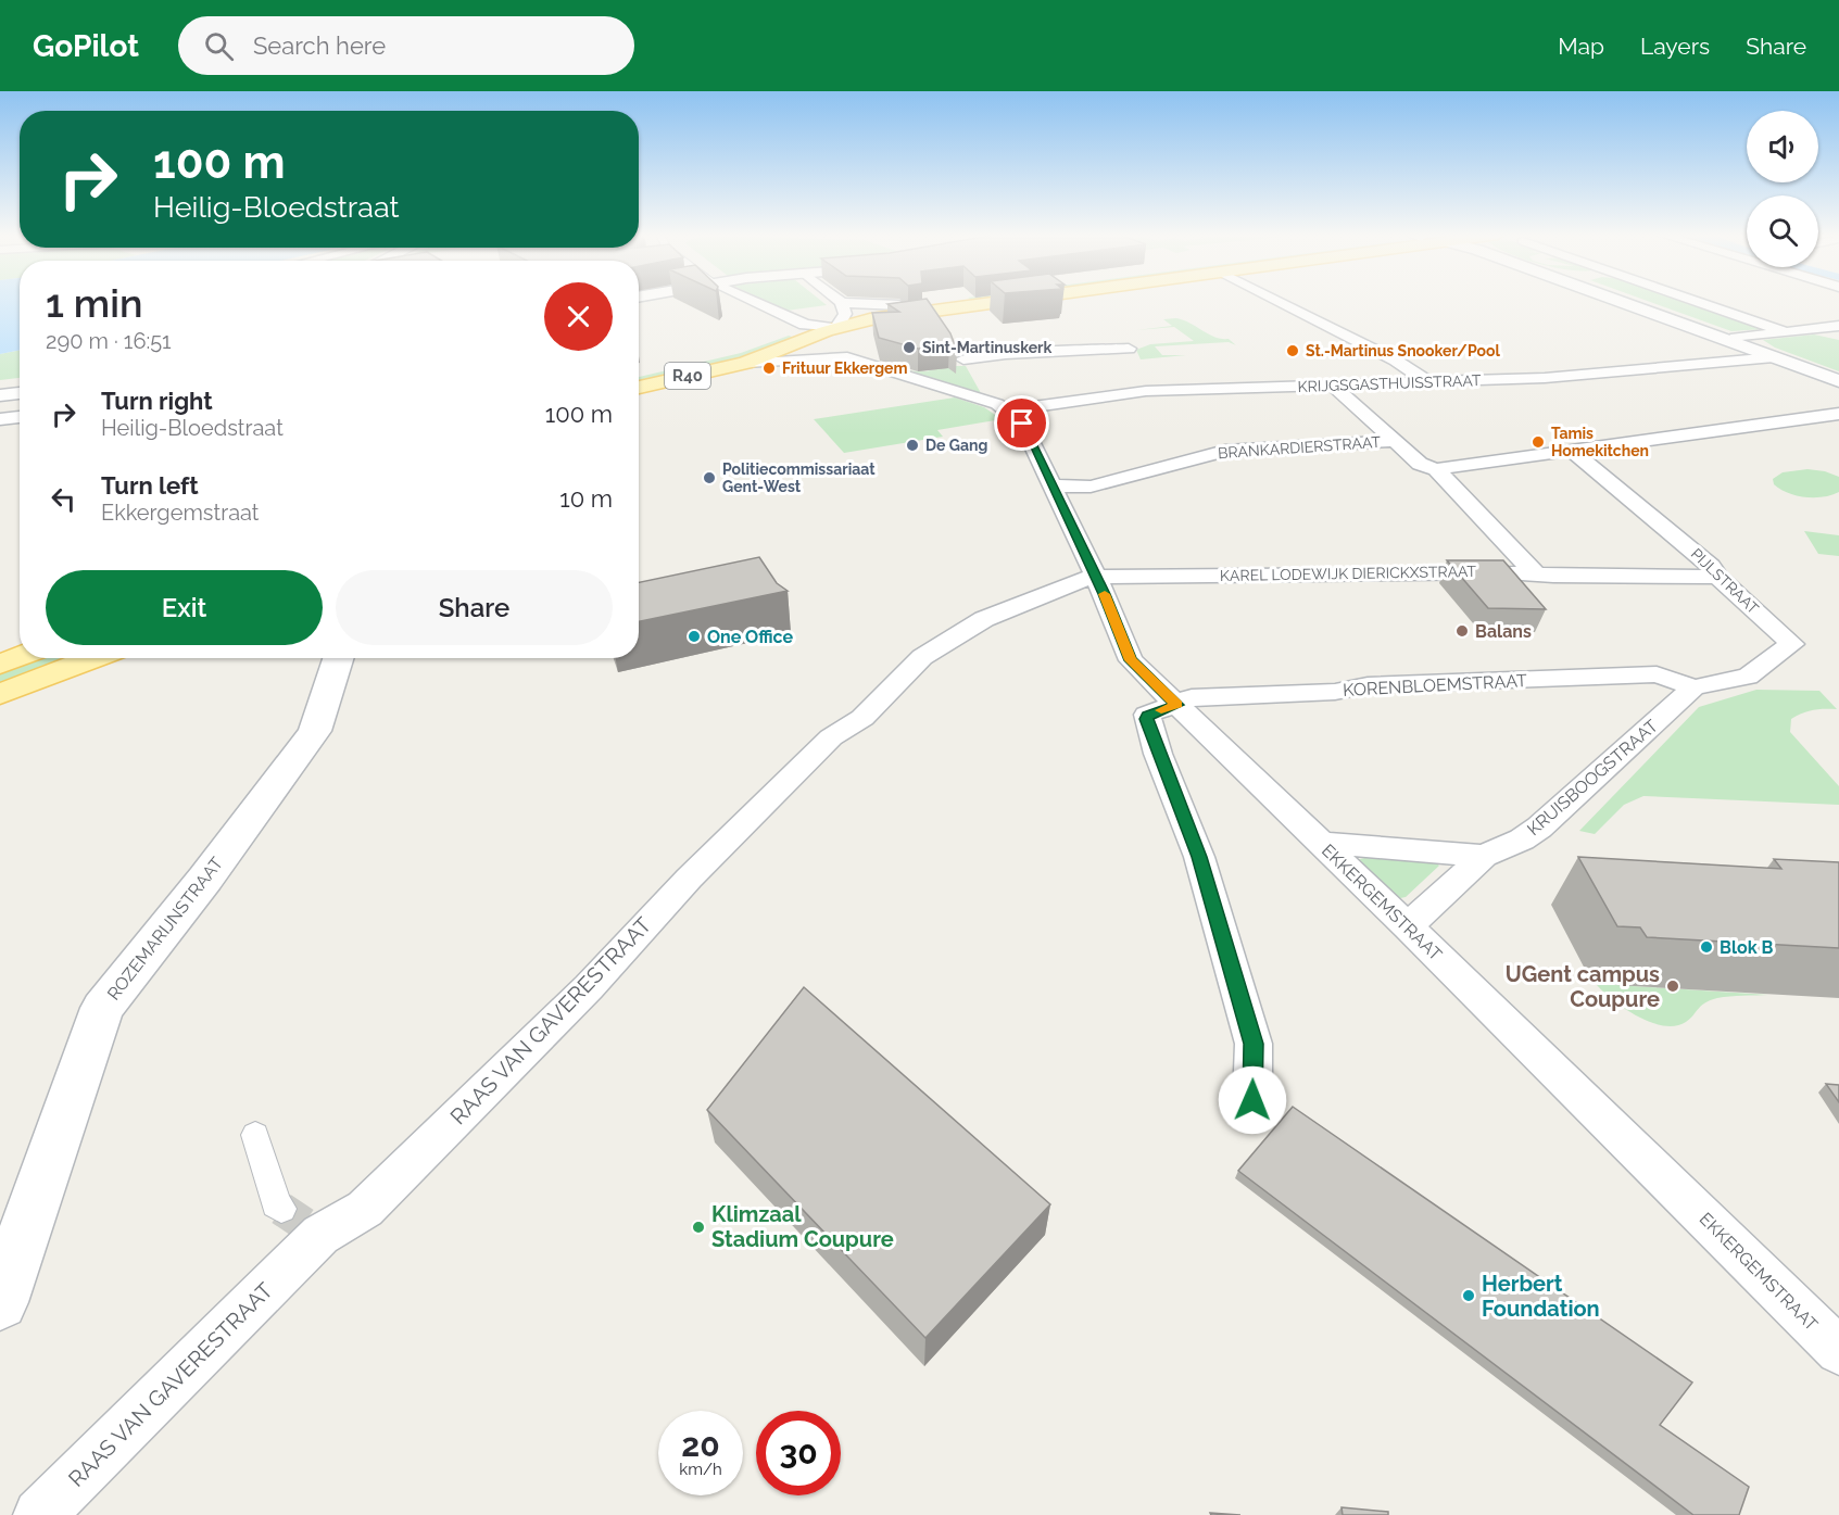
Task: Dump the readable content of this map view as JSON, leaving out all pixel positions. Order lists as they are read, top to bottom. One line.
{"streets":{"main road":["R40","ROZEMARIJNSTRAAT"],"street":["KRIJGSGASTHUISSTRAAT","BRANKARDIERSTRAAT","KAREL LODEWIJK DIERICKXSTRAAT","PIJLSTRAAT","KORENBLOEMSTRAAT","KRUISBOOGSTRAAT","EKKERGEMSTRAAT","RAAS VAN GAVERESTRAAT"]},"crossings":[["KRIJGSGASTHUISSTRAAT","EKKERGEMSTRAAT"],["BRANKARDIERSTRAAT","EKKERGEMSTRAAT"],["KAREL LODEWIJK DIERICKXSTRAAT","PIJLSTRAAT"],["KAREL LODEWIJK DIERICKXSTRAAT","EKKERGEMSTRAAT"],["KAREL LODEWIJK DIERICKXSTRAAT","RAAS VAN GAVERESTRAAT"],["PIJLSTRAAT","KORENBLOEMSTRAAT"],["PIJLSTRAAT","KRUISBOOGSTRAAT"],["KORENBLOEMSTRAAT","KRUISBOOGSTRAAT"],["KORENBLOEMSTRAAT","EKKERGEMSTRAAT"],["KRUISBOOGSTRAAT","EKKERGEMSTRAAT"],["EKKERGEMSTRAAT","RAAS VAN GAVERESTRAAT"]],"places":["Sint-Martinuskerk","St.-Martinus Snooker/Pool","Frituur Ekkergem","Tamis Homekitchen","De Gang","Politiecommissariaat Gent-West","Balans","One Office","Blok B","UGent campus Coupure","Klimzaal Stadium Coupure","Herbert Foundation"],"page":{"header":"GoPilot","search":"Search here","nav":["Map","Layers","Share"],"turn":["100 m","Heilig-Bloedstraat"],"heading":["1 min","290 m · 16:51"],"list":[{"name":"Turn right","note":"Heilig-Bloedstraat","value":"100 m"},{"name":"Turn left","note":"Ekkergemstraat","value":"10 m"}],"buttons":["Exit","Share"],"speed":"20 km/h","limit":"30"}}
